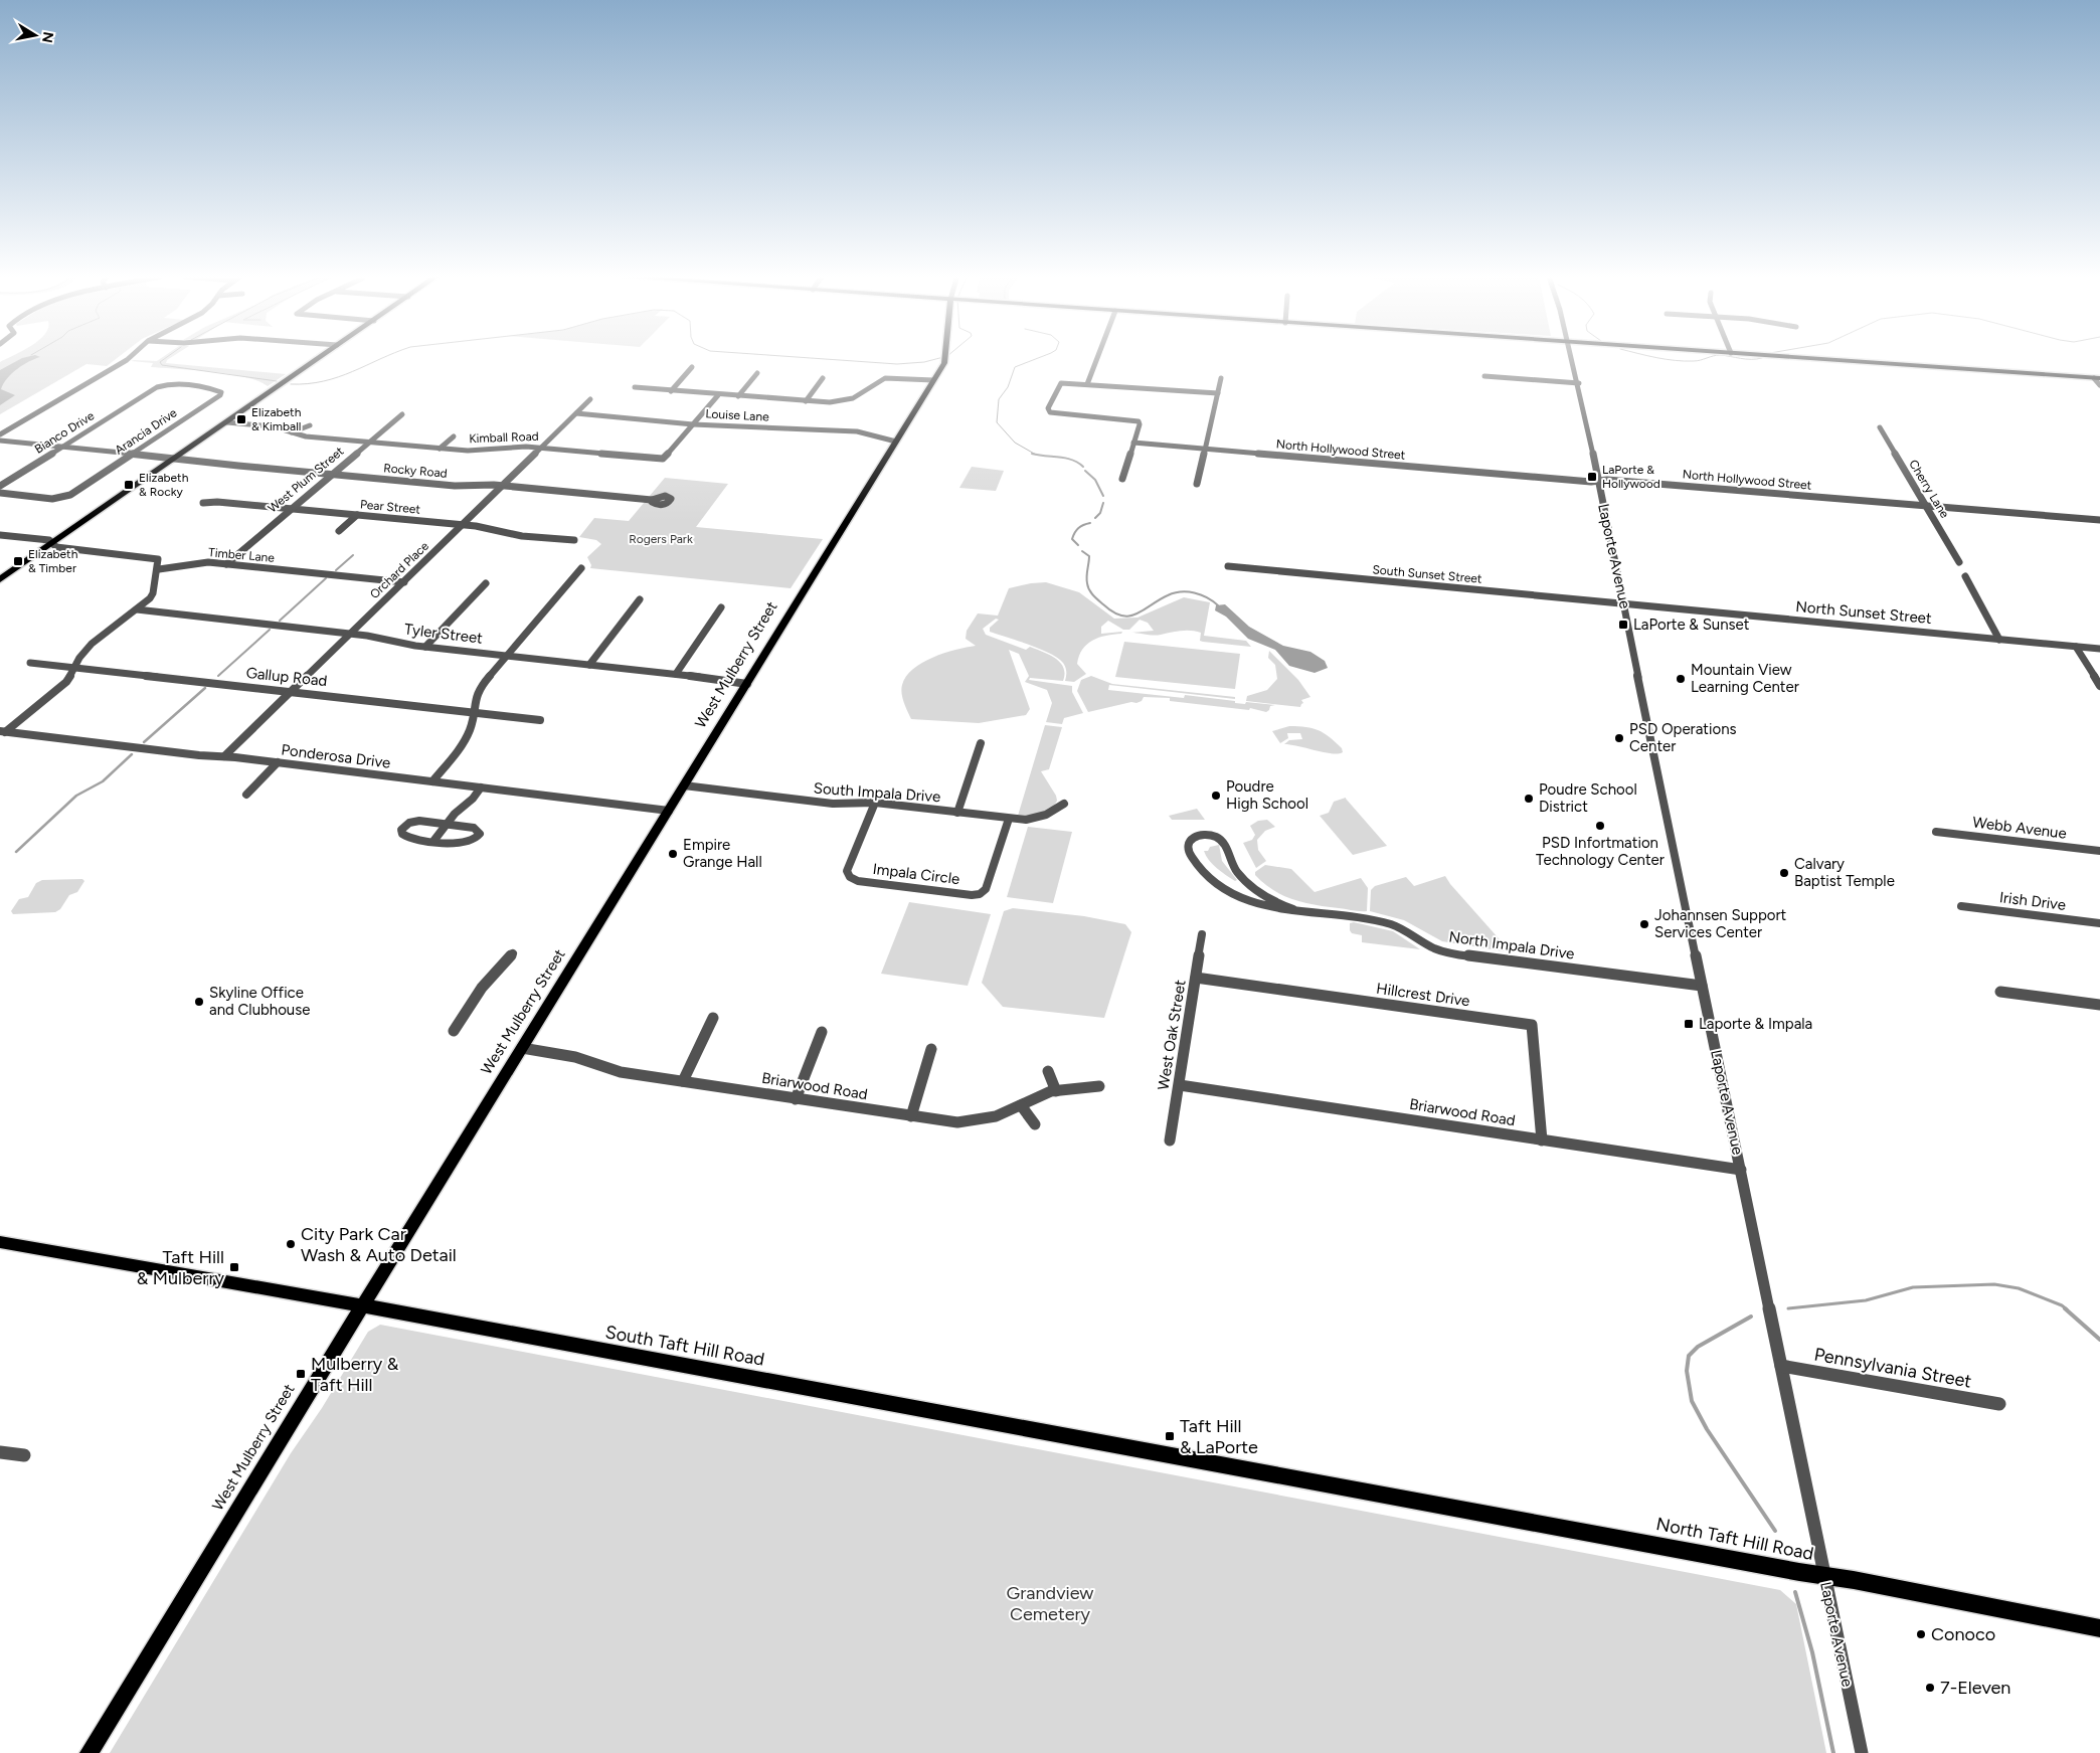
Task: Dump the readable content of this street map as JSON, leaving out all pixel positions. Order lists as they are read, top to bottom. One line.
{"streets":{"main road":["West Mulberry Street","South Taft Hill Road","North Taft Hill Road"],"street":["Louise Lane","Arancia Drive","Bianco Drive","Kimball Road","North Hollywood Street","Rocky Road","West Plum Street","Cherry Lane","Pear Street","Timber Lane","Laporte Avenue","Orchard Place","South Sunset Street","North Sunset Street","Tyler Street","Gallup Road","Ponderosa Drive","South Impala Drive","Webb Avenue","Impala Circle","Irish Drive","North Impala Drive","Hillcrest Drive","West Oak Street","Briarwood Road","Pennsylvania Street"]},"crossings":[["Louise Lane","Kimball Road"],["Louise Lane","Orchard Place"],["Louise Lane","West Mulberry Street"],["Arancia Drive","Bianco Drive"],["Arancia Drive","Rocky Road"],["Bianco Drive","Rocky Road"],["Kimball Road","West Plum Street"],["Kimball Road","Orchard Place"],["North Hollywood Street","Cherry Lane"],["North Hollywood Street","Laporte Avenue"],["Rocky Road","West Plum Street"],["Rocky Road","Orchard Place"],["West Plum Street","Pear Street"],["West Plum Street","Timber Lane"],["Pear Street","Orchard Place"],["Timber Lane","Orchard Place"],["Laporte Avenue","South Sunset Street"],["Laporte Avenue","North Sunset Street"],["Laporte Avenue","North Impala Drive"],["Laporte Avenue","Briarwood Road"],["Laporte Avenue","Pennsylvania Street"],["Laporte Avenue","North Taft Hill Road"],["Orchard Place","Tyler Street"],["Orchard Place","Gallup Road"],["Orchard Place","Ponderosa Drive"],["South Sunset Street","North Sunset Street"],["Tyler Street","West Mulberry Street"],["West Mulberry Street","Ponderosa Drive"],["West Mulberry Street","South Impala Drive"],["West Mulberry Street","Briarwood Road"],["West Mulberry Street","South Taft Hill Road"],["South Impala Drive","Impala Circle"],["Hillcrest Drive","West Oak Street"],["Hillcrest Drive","Briarwood Road"],["West Oak Street","Briarwood Road"],["South Taft Hill Road","North Taft Hill Road"]],"parks":["Rogers Park","Grandview Cemetery"],"places":{"transit":["Elizabeth & Kimball","LaPorte & Hollywood","Elizabeth & Rocky","Elizabeth & Timber","LaPorte & Sunset","Laporte & Impala","Taft Hill & Mulberry","Mulberry & Taft Hill","Taft Hill & LaPorte"],"other":["Mountain View Learning Center","PSD Operations Center","Poudre High School","Poudre School District","PSD Infortmation Technology Center","Empire Grange Hall","Calvary Baptist Temple","Johannsen Support Services Center","Skyline Office and Clubhouse","City Park Car Wash & Auto Detail","Conoco","7-Eleven"]},"north":"right"}
